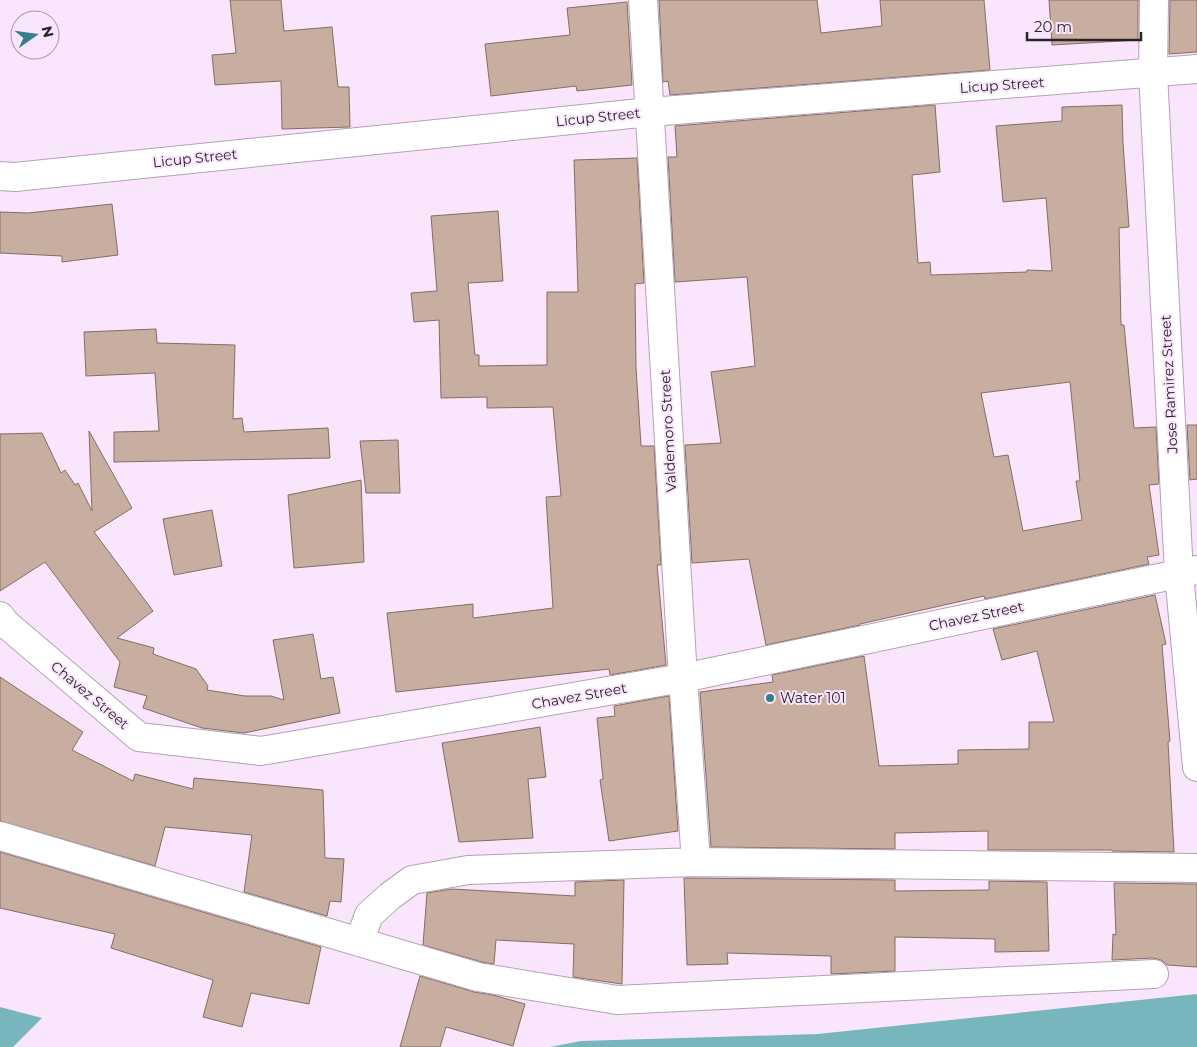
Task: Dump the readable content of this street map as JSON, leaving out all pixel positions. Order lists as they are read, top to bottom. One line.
{"streets":{"street":["Licup Street","Jose Ramirez Street","Valdemoro Street","Chavez Street"]},"crossings":[["Licup Street","Jose Ramirez Street"],["Licup Street","Valdemoro Street"],["Jose Ramirez Street","Chavez Street"],["Valdemoro Street","Chavez Street"]],"places":["Water 101"],"scale_bar":"20 m","north":"right"}
